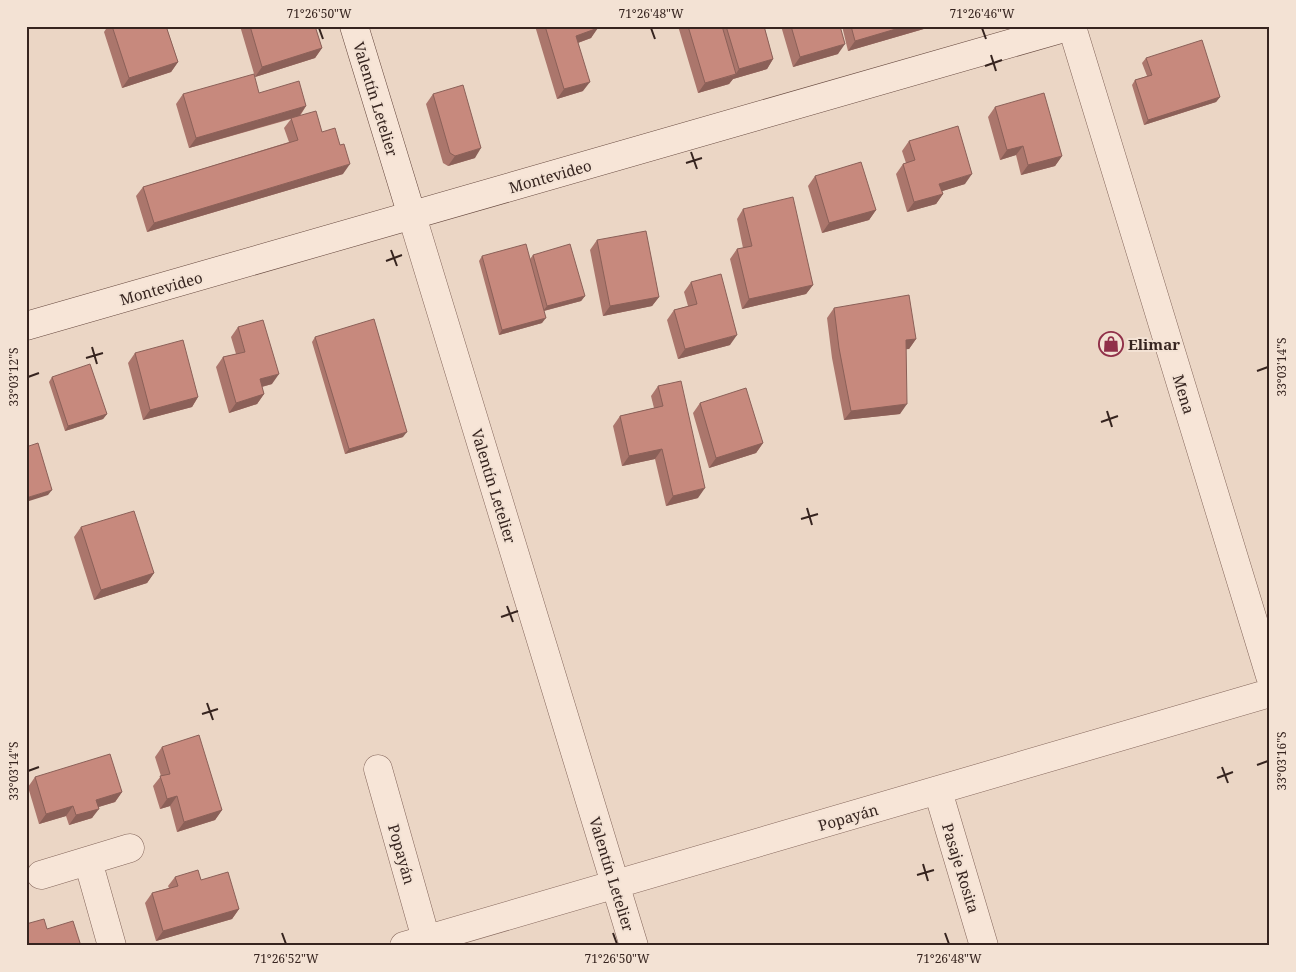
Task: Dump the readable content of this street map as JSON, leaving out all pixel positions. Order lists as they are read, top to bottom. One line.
{"streets":{"street":["Valentín Letelier","Montevideo","Mena","Popayán","Pasaje Rosita"]},"crossings":[["Valentín Letelier","Montevideo"],["Valentín Letelier","Popayán"],["Montevideo","Mena"],["Popayán","Pasaje Rosita"]],"places":{"shop":["Elimar"]},"coordinates":["71°26'50\"W","71°26'48\"W","71°26'46\"W","33°03'14\"S","33°03'12\"S","33°03'16\"S","71°26'52\"W"]}
